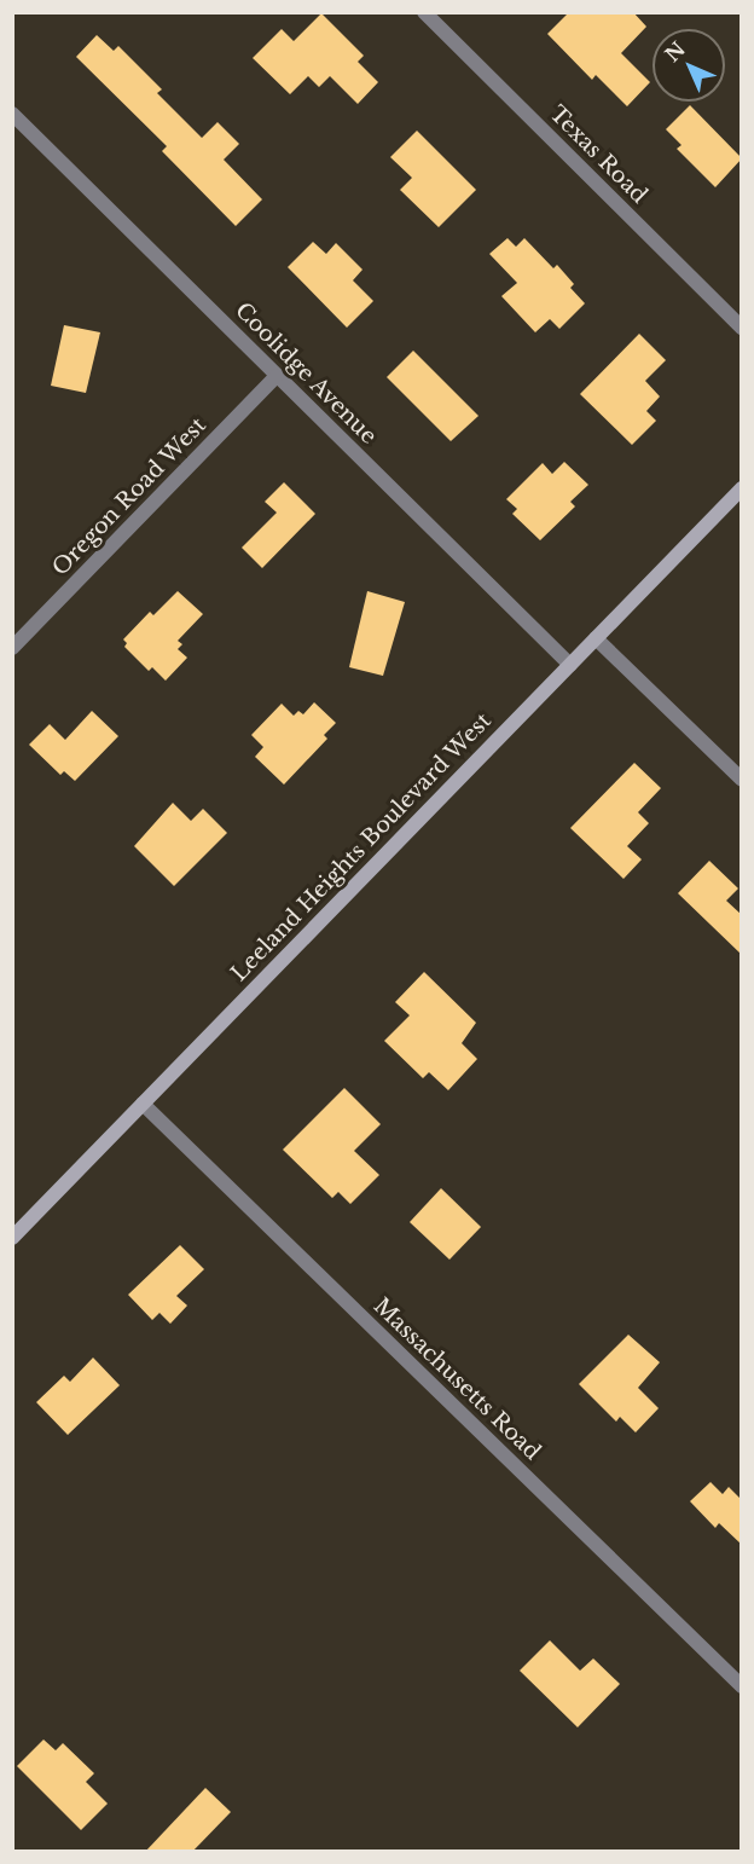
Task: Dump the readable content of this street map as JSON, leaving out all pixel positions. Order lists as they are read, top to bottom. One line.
{"streets":{"main road":["Leeland Heights Boulevard West"],"street":["Texas Road","Coolidge Avenue","Oregon Road West","Massachusetts Road"]},"crossings":[["Coolidge Avenue","Oregon Road West"],["Coolidge Avenue","Leeland Heights Boulevard West"],["Leeland Heights Boulevard West","Massachusetts Road"]],"north":"top left"}
